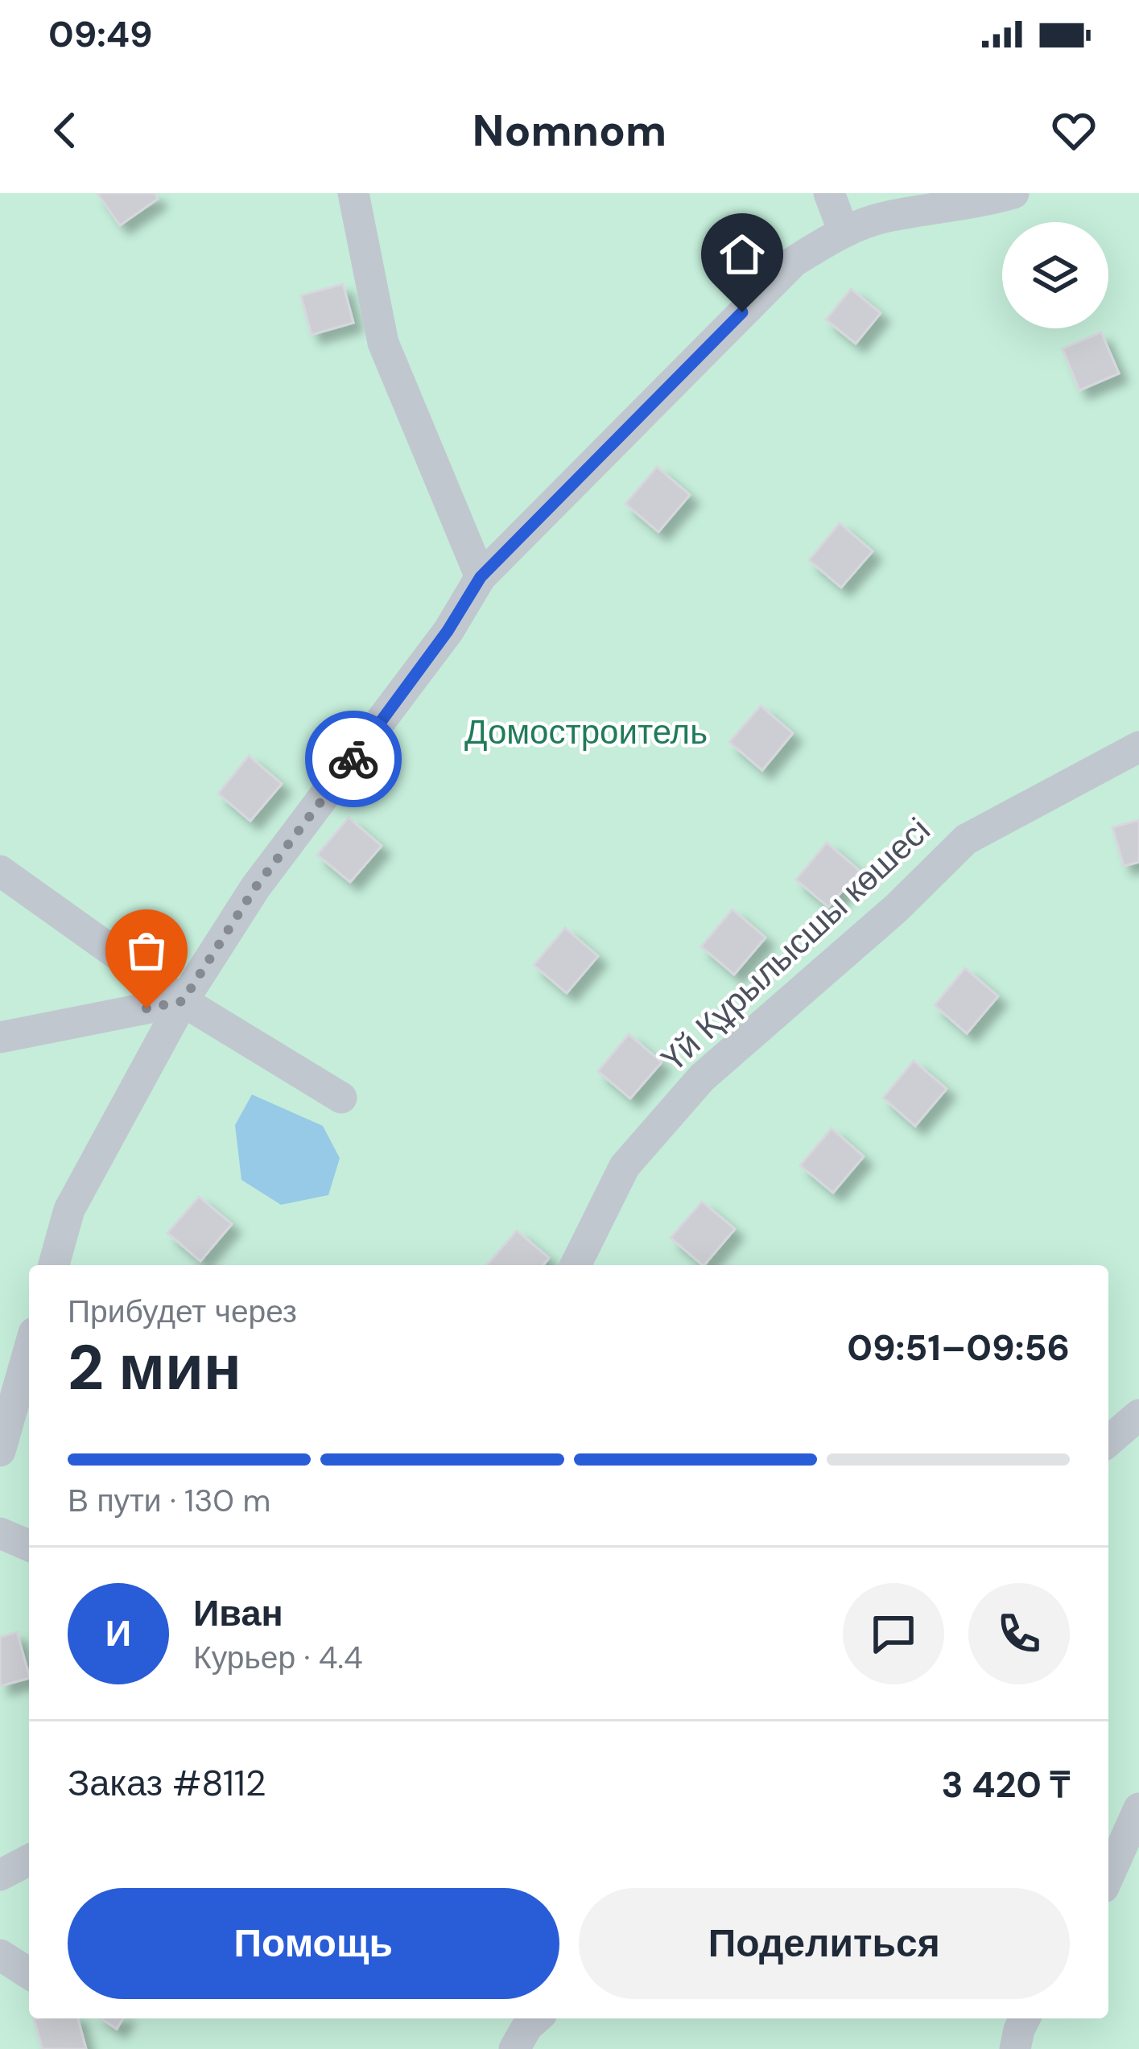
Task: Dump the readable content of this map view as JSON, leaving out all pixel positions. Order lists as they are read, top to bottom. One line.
{"streets":{"street":["Үй Құрылысшы көшесі"]},"parks":["Домостроитель"],"page":{"status":"09:49","header":"Nomnom","heading":["2 мин","Прибудет через","09:51–09:56"],"panel":["Иван","Курьер · 4.4","Заказ #8112","3 420 ₸"],"bar":"В пути · 130 m","round":"И","buttons":["Помощь","Поделиться"]}}
